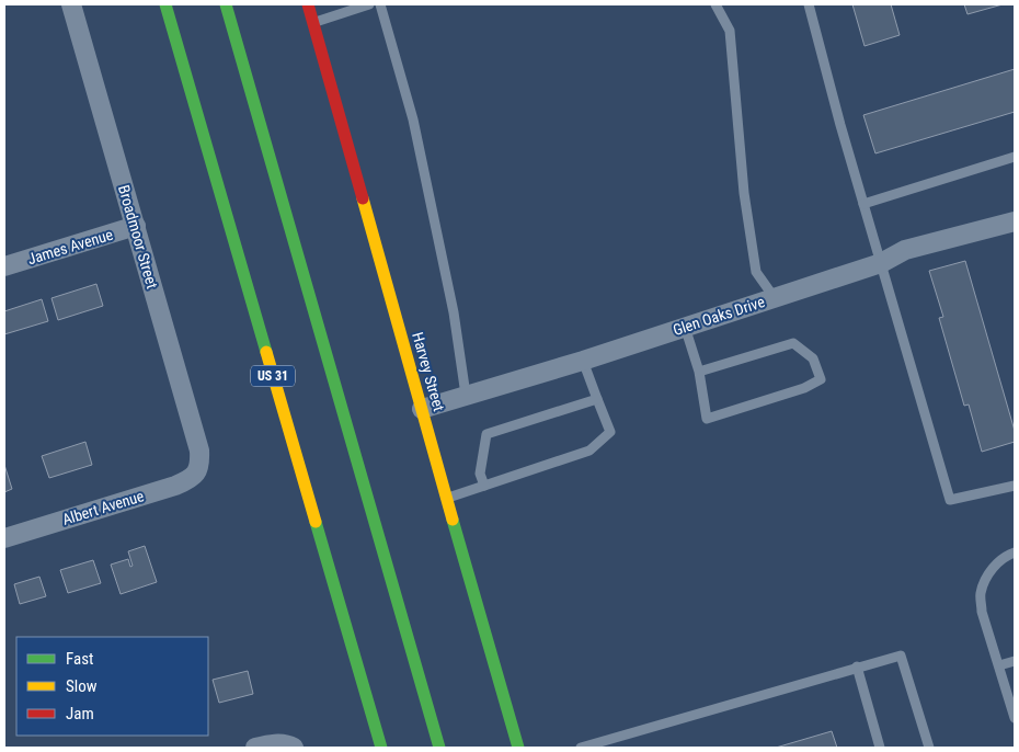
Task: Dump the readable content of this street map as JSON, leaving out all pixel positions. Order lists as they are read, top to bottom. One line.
{"streets":{"main road":["Harvey Street","US 31"],"street":["Broadmoor Street","James Avenue","Glen Oaks Drive","Albert Avenue"]},"crossings":[["Broadmoor Street","James Avenue"],["Broadmoor Street","Albert Avenue"],["Glen Oaks Drive","Harvey Street"]],"legend":["Fast","Slow","Jam"]}
